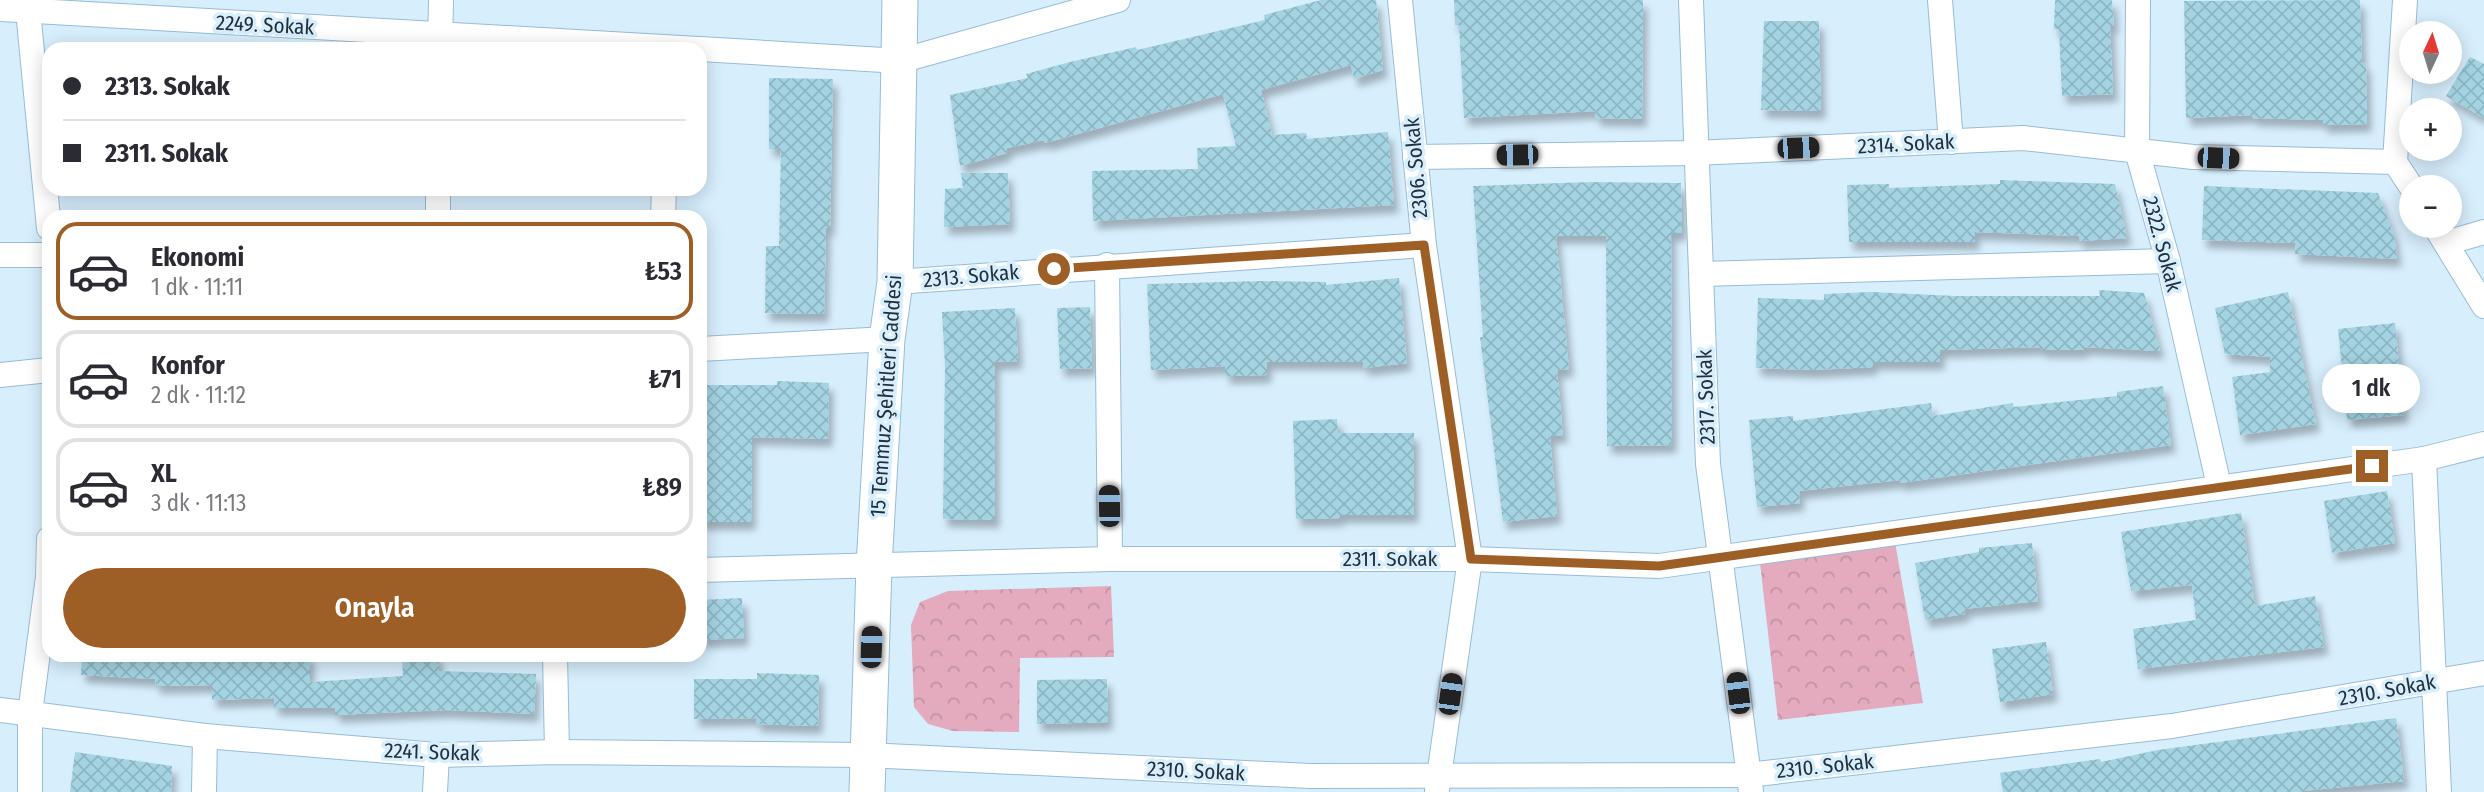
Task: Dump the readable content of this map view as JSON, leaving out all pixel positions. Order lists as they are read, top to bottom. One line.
{"streets":{"main road":["15 Temmuz Şehitleri Caddesi"],"street":["2249. Sokak","2314. Sokak","2306. Sokak","2322. Sokak","2313. Sokak","2317. Sokak","2311. Sokak","2310. Sokak","2241. Sokak"]},"crossings":[["2249. Sokak","15 Temmuz Şehitleri Caddesi"],["2314. Sokak","2306. Sokak"],["2314. Sokak","2322. Sokak"],["2314. Sokak","2317. Sokak"],["2306. Sokak","2313. Sokak"],["2306. Sokak","2311. Sokak"],["2306. Sokak","2310. Sokak"],["2322. Sokak","2311. Sokak"],["2313. Sokak","15 Temmuz Şehitleri Caddesi"],["15 Temmuz Şehitleri Caddesi","2311. Sokak"],["15 Temmuz Şehitleri Caddesi","2310. Sokak"],["15 Temmuz Şehitleri Caddesi","2241. Sokak"],["2317. Sokak","2311. Sokak"],["2317. Sokak","2310. Sokak"],["2310. Sokak","2241. Sokak"]],"north":"top","page":{"map_buttons":["+","−"],"banner":["2313. Sokak","2311. Sokak"],"list":[{"name":"Ekonomi","note":"1 dk · 11:11","value":"₺53"},{"name":"Konfor","note":"2 dk · 11:12","value":"₺71"},{"name":"XL","note":"3 dk · 11:13","value":"₺89"}],"bubble":"1 dk","buttons":"Onayla"}}
